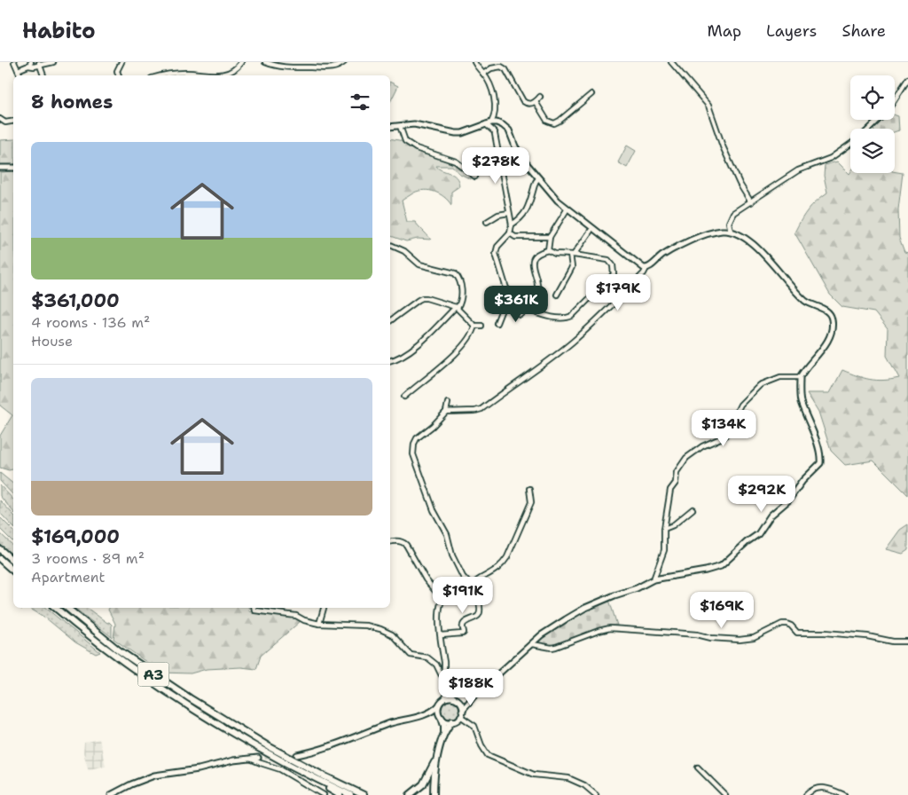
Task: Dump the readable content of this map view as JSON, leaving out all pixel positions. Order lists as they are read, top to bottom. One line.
{"streets":{"highway":["A3"]},"page":{"header":"Habito","nav":["Map","Layers","Share"],"heading":"8 homes","list":[{"name":"$361,000","note":"4 rooms · 136 m² · House"},{"name":"$169,000","note":"3 rooms · 89 m² · Apartment"}],"price":["$278K","$179K","$361K","$134K","$292K","$191K","$169K","$188K"]}}
